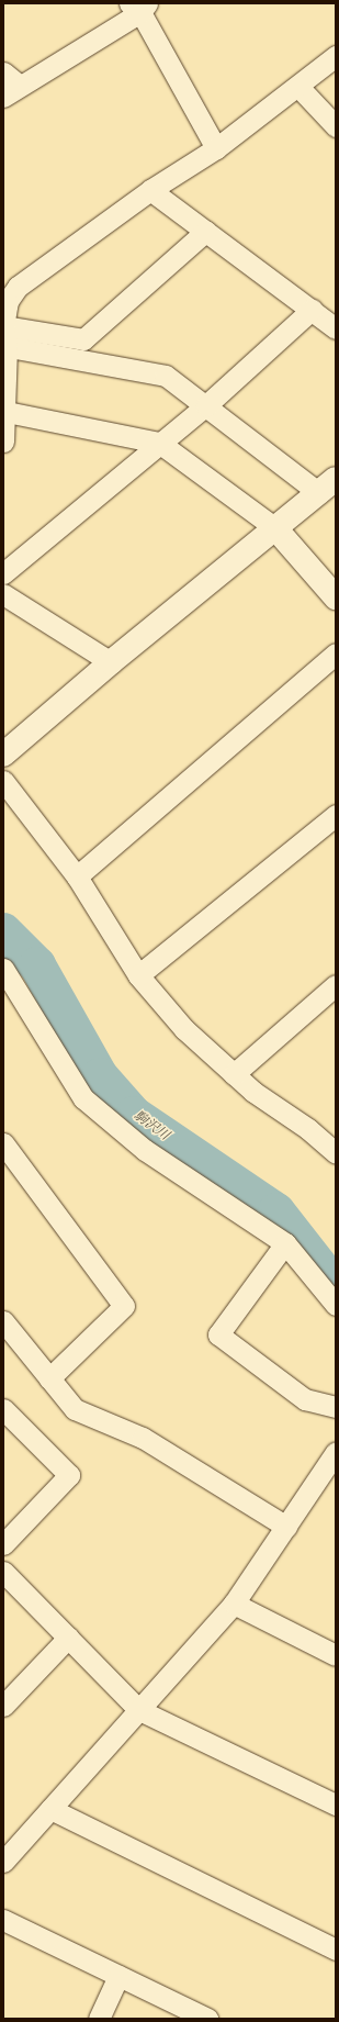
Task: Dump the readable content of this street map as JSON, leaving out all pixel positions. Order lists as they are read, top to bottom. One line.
{"water":["駒沢川"]}
